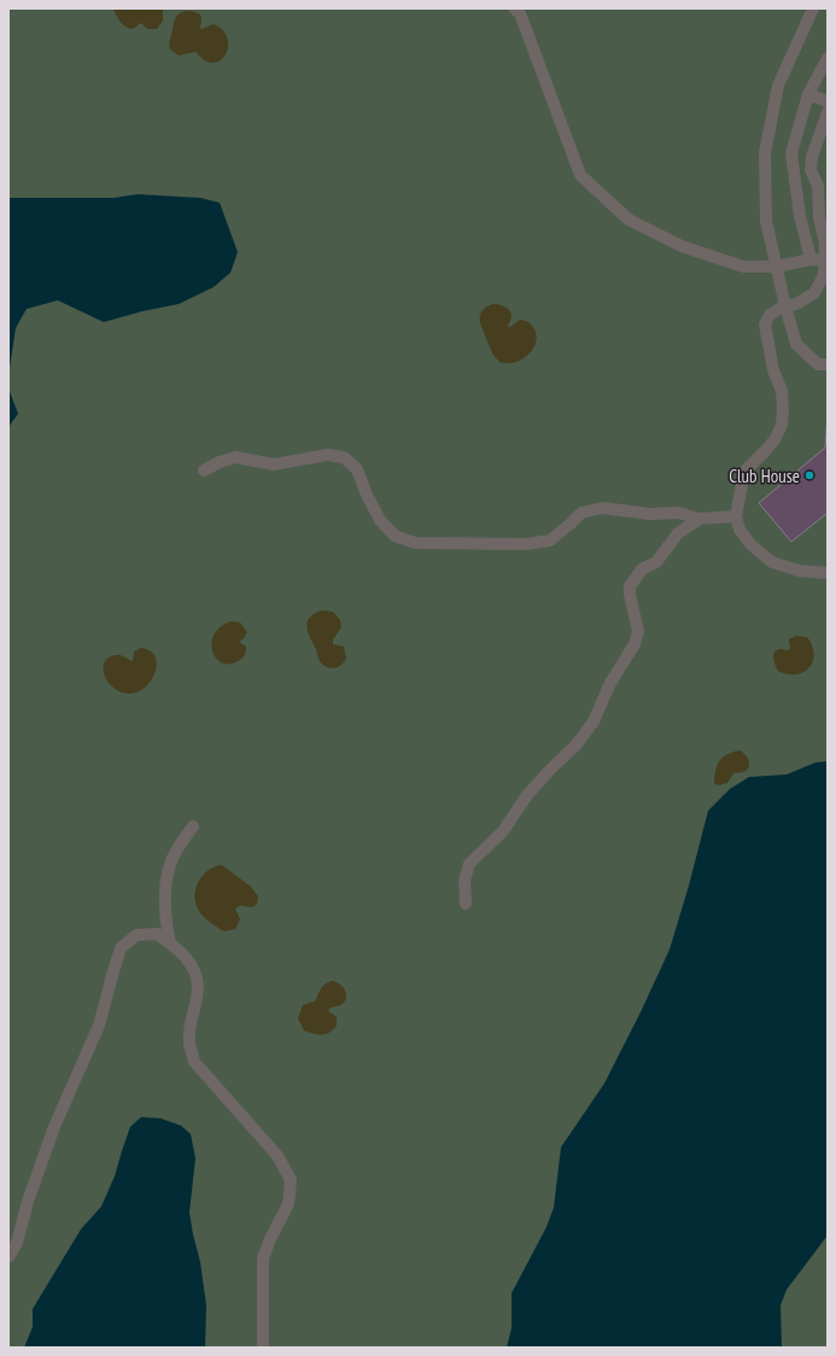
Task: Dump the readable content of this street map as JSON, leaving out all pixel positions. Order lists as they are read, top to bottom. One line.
{"places":["Club House"]}
